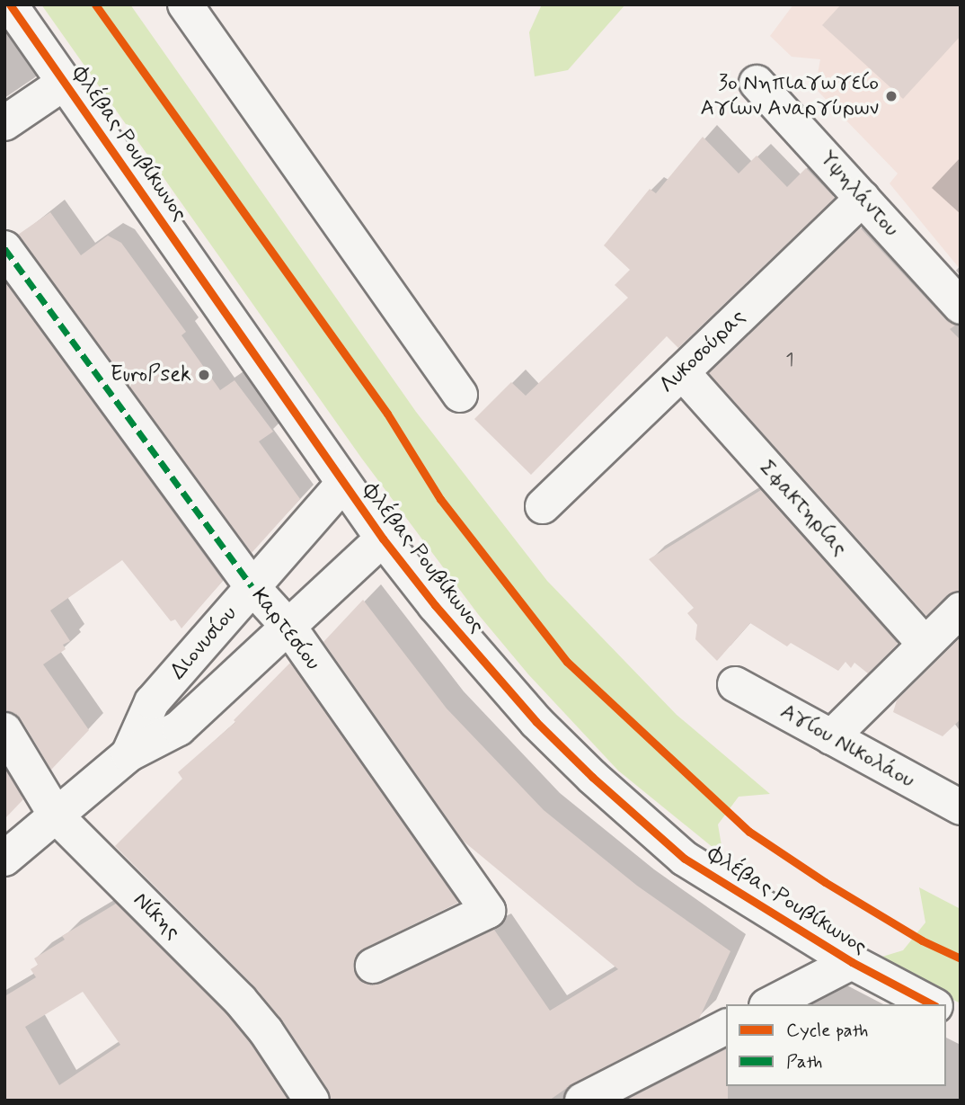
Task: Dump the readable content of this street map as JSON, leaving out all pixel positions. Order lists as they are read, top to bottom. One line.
{"streets":{"street":["Φλέβας Ρουβίκωνος","Υψηλάντου","Λυκοσούρας","Σφακτηρίας","Καρτεσίου","Διονυσίου","Αγίου Νικολάου","Νίκης"]},"crossings":[["Φλέβας Ρουβίκωνος","Διονυσίου"],["Υψηλάντου","Λυκοσούρας"],["Λυκοσούρας","Σφακτηρίας"],["Καρτεσίου","Διονυσίου"],["Διονυσίου","Νίκης"]],"places":["3ο Νηπιαγωγείο Αγίων Αναργύρων","EuroPsek"],"house_numbers":["1"],"legend":["Cycle path","Path"]}
